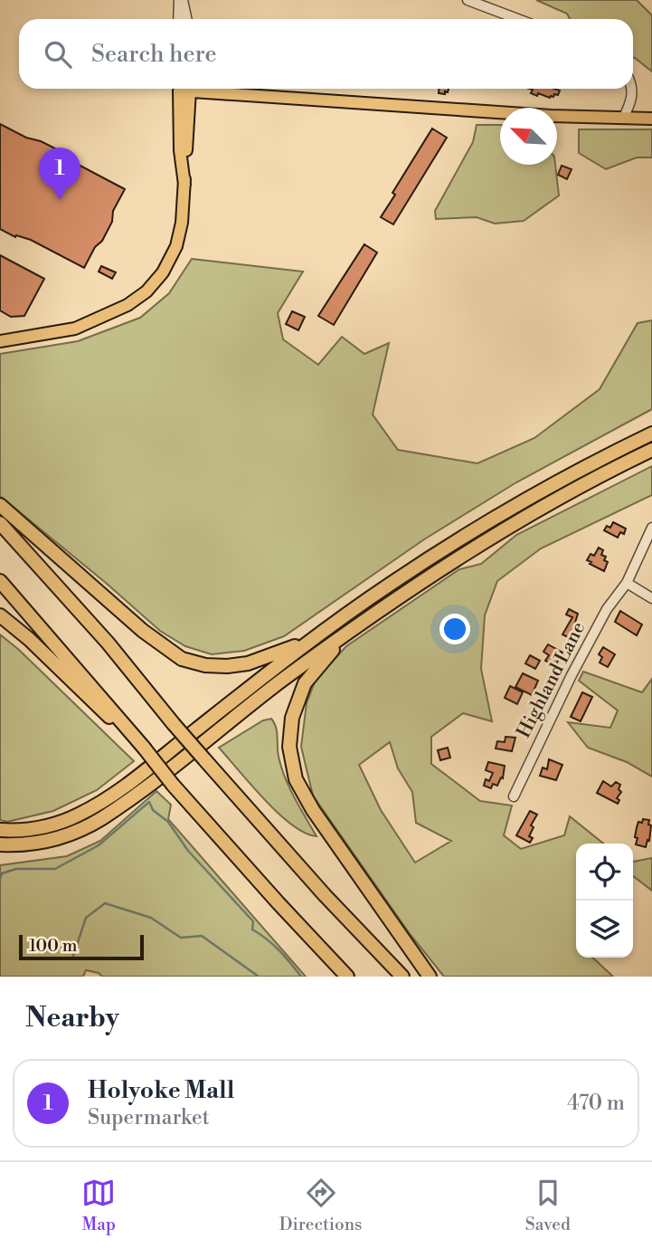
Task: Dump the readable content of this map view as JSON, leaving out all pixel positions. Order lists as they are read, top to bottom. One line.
{"streets":{"street":["Highland Lane"]},"scale_bar":"100 m","north":"top left","page":{"search":"Search here","pins":"1","scale":"100 m","heading":"Nearby","list":[{"mark":"1","name":"Holyoke Mall","note":"Supermarket","value":"470 m"}],"nav":["Map","Directions","Saved"]}}
